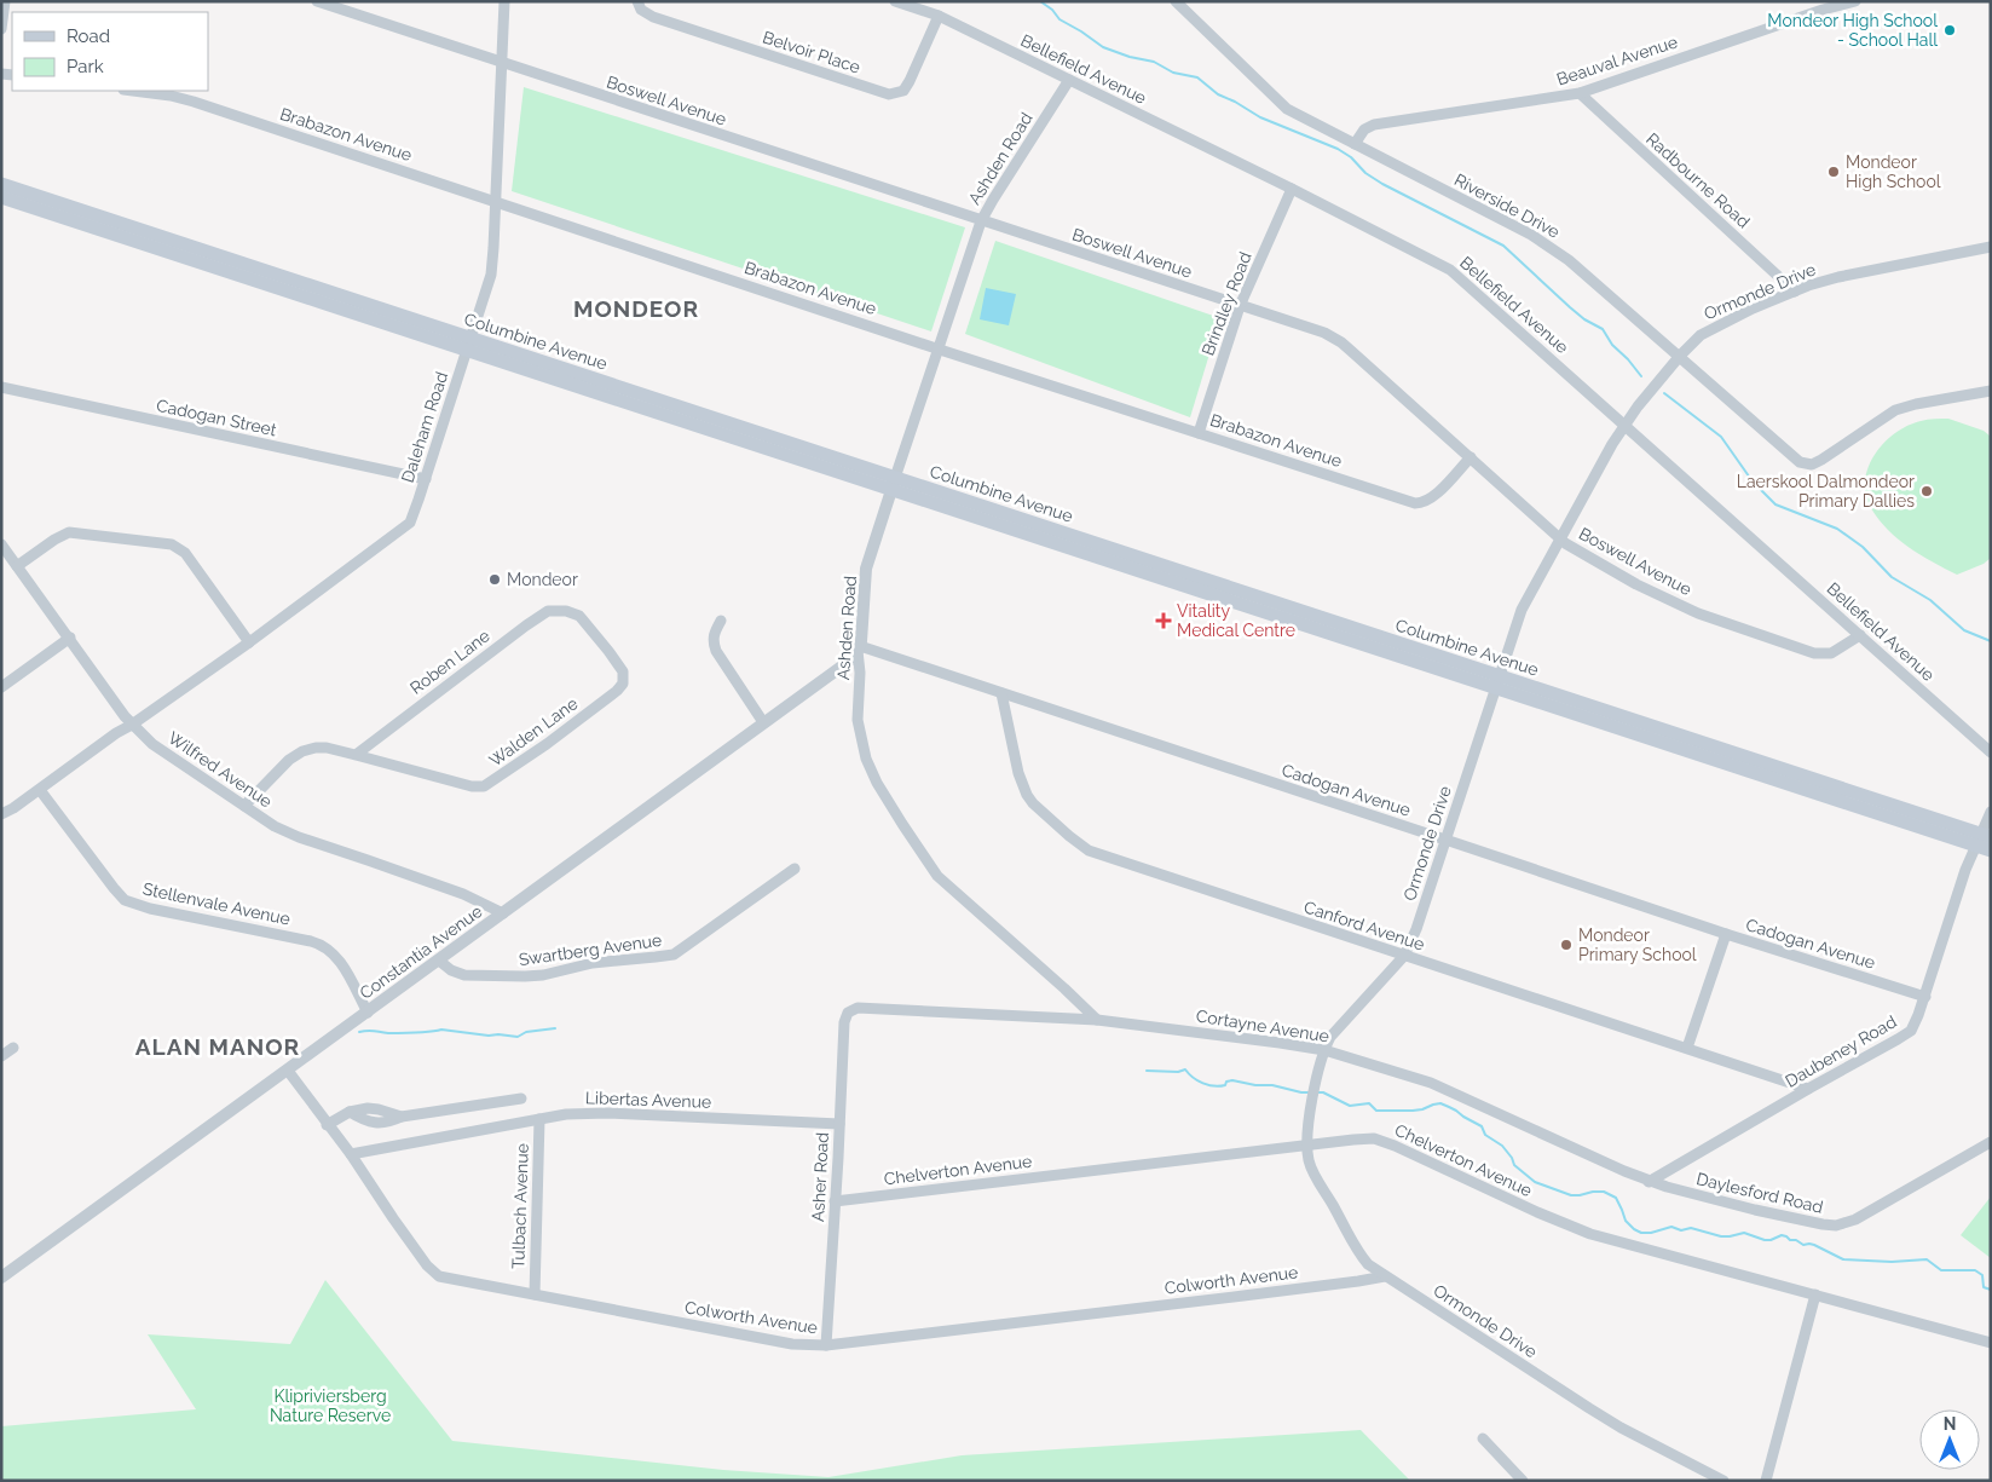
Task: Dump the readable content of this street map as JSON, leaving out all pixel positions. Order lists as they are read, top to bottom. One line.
{"streets":{"main road":["Columbine Avenue"],"street":["Belvoir Place","Beauval Avenue","Bellefield Avenue","Boswell Avenue","Brabazon Avenue","Ashden Road","Radbourne Road","Riverside Drive","Ormonde Drive","Brindley Road","Cadogan Street","Daleham Road","Roben Lane","Walden Lane","Wilfred Avenue","Cadogan Avenue","Stellenvale Avenue","Canford Avenue","Swartberg Avenue","Constantia Avenue","Cortayne Avenue","Daubeney Road","Libertas Avenue","Chelverton Avenue","Asher Road","Daylesford Road","Tulbach Avenue","Colworth Avenue"]},"crossings":[["Belvoir Place","Bellefield Avenue"],["Beauval Avenue","Radbourne Road"],["Beauval Avenue","Riverside Drive"],["Bellefield Avenue","Boswell Avenue"],["Bellefield Avenue","Ashden Road"],["Bellefield Avenue","Ormonde Drive"],["Bellefield Avenue","Brindley Road"],["Boswell Avenue","Brabazon Avenue"],["Boswell Avenue","Ashden Road"],["Boswell Avenue","Ormonde Drive"],["Boswell Avenue","Brindley Road"],["Boswell Avenue","Daleham Road"],["Brabazon Avenue","Ashden Road"],["Brabazon Avenue","Brindley Road"],["Brabazon Avenue","Daleham Road"],["Ashden Road","Columbine Avenue"],["Ashden Road","Cadogan Avenue"],["Ashden Road","Constantia Avenue"],["Ashden Road","Cortayne Avenue"],["Radbourne Road","Ormonde Drive"],["Riverside Drive","Ormonde Drive"],["Ormonde Drive","Columbine Avenue"],["Ormonde Drive","Cadogan Avenue"],["Ormonde Drive","Canford Avenue"],["Ormonde Drive","Cortayne Avenue"],["Ormonde Drive","Chelverton Avenue"],["Ormonde Drive","Colworth Avenue"],["Columbine Avenue","Daleham Road"],["Columbine Avenue","Daubeney Road"],["Cadogan Street","Daleham Road"],["Daleham Road","Wilfred Avenue"],["Daleham Road","Stellenvale Avenue"],["Roben Lane","Walden Lane"],["Walden Lane","Wilfred Avenue"],["Wilfred Avenue","Constantia Avenue"],["Cadogan Avenue","Canford Avenue"],["Cadogan Avenue","Constantia Avenue"],["Cadogan Avenue","Daubeney Road"],["Stellenvale Avenue","Constantia Avenue"],["Canford Avenue","Daubeney Road"],["Swartberg Avenue","Constantia Avenue"],["Constantia Avenue","Colworth Avenue"],["Cortayne Avenue","Daubeney Road"],["Cortayne Avenue","Asher Road"],["Cortayne Avenue","Daylesford Road"],["Daubeney Road","Daylesford Road"],["Libertas Avenue","Asher Road"],["Libertas Avenue","Tulbach Avenue"],["Libertas Avenue","Colworth Avenue"],["Chelverton Avenue","Asher Road"],["Asher Road","Colworth Avenue"],["Tulbach Avenue","Colworth Avenue"]],"districts":["MONDEOR","ALAN MANOR"],"parks":["Klipriviersberg Nature Reserve"],"places":{"other":["Mondeor High School - School Hall","Mondeor High School","Laerskool Dalmondeor Primary Dallies","Mondeor","Mondeor Primary School"],"health":["Vitality Medical Centre"]},"legend":["Road","Park"],"north":"top"}
